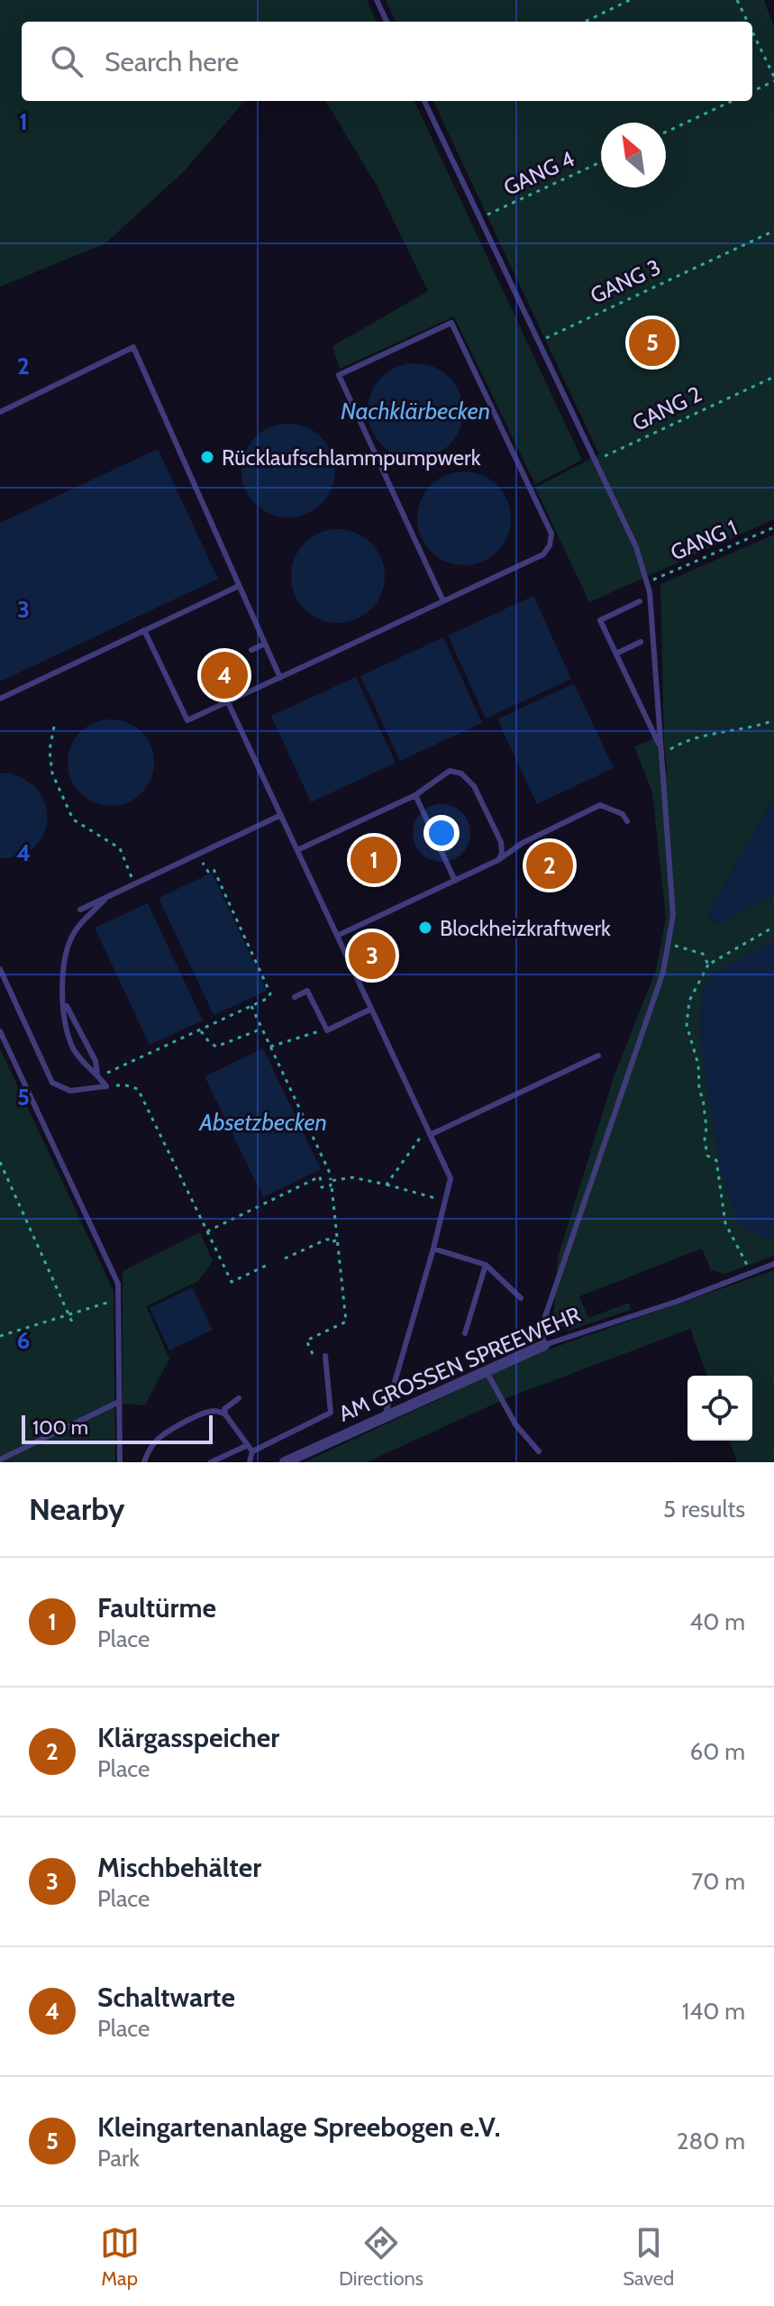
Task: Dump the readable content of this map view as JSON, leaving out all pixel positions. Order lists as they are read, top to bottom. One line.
{"streets":{"street":["AM GROSSEN SPREEWEHR"],"path":["GANG 4","GANG 3","GANG 2","GANG 1"]},"water":["Nachklärbecken","Absetzbecken"],"places":["Rücklaufschlammpumpwerk","Blockheizkraftwerk"],"scale_bar":"100 m","north":"top left","page":{"search":"Search here","pins":["5","4","1","2","3"],"scale":"100 m","heading":["Nearby","5 results"],"list":[{"mark":"1","name":"Faultürme","note":"Place","value":"40 m"},{"mark":"2","name":"Klärgasspeicher","note":"Place","value":"60 m"},{"mark":"3","name":"Mischbehälter","note":"Place","value":"70 m"},{"mark":"4","name":"Schaltwarte","note":"Place","value":"140 m"},{"mark":"5","name":"Kleingartenanlage Spreebogen e.V.","note":"Park","value":"280 m"}],"nav":["Map","Directions","Saved"]},"grid":{"rows":["1","2","3","4","5","6"]}}
